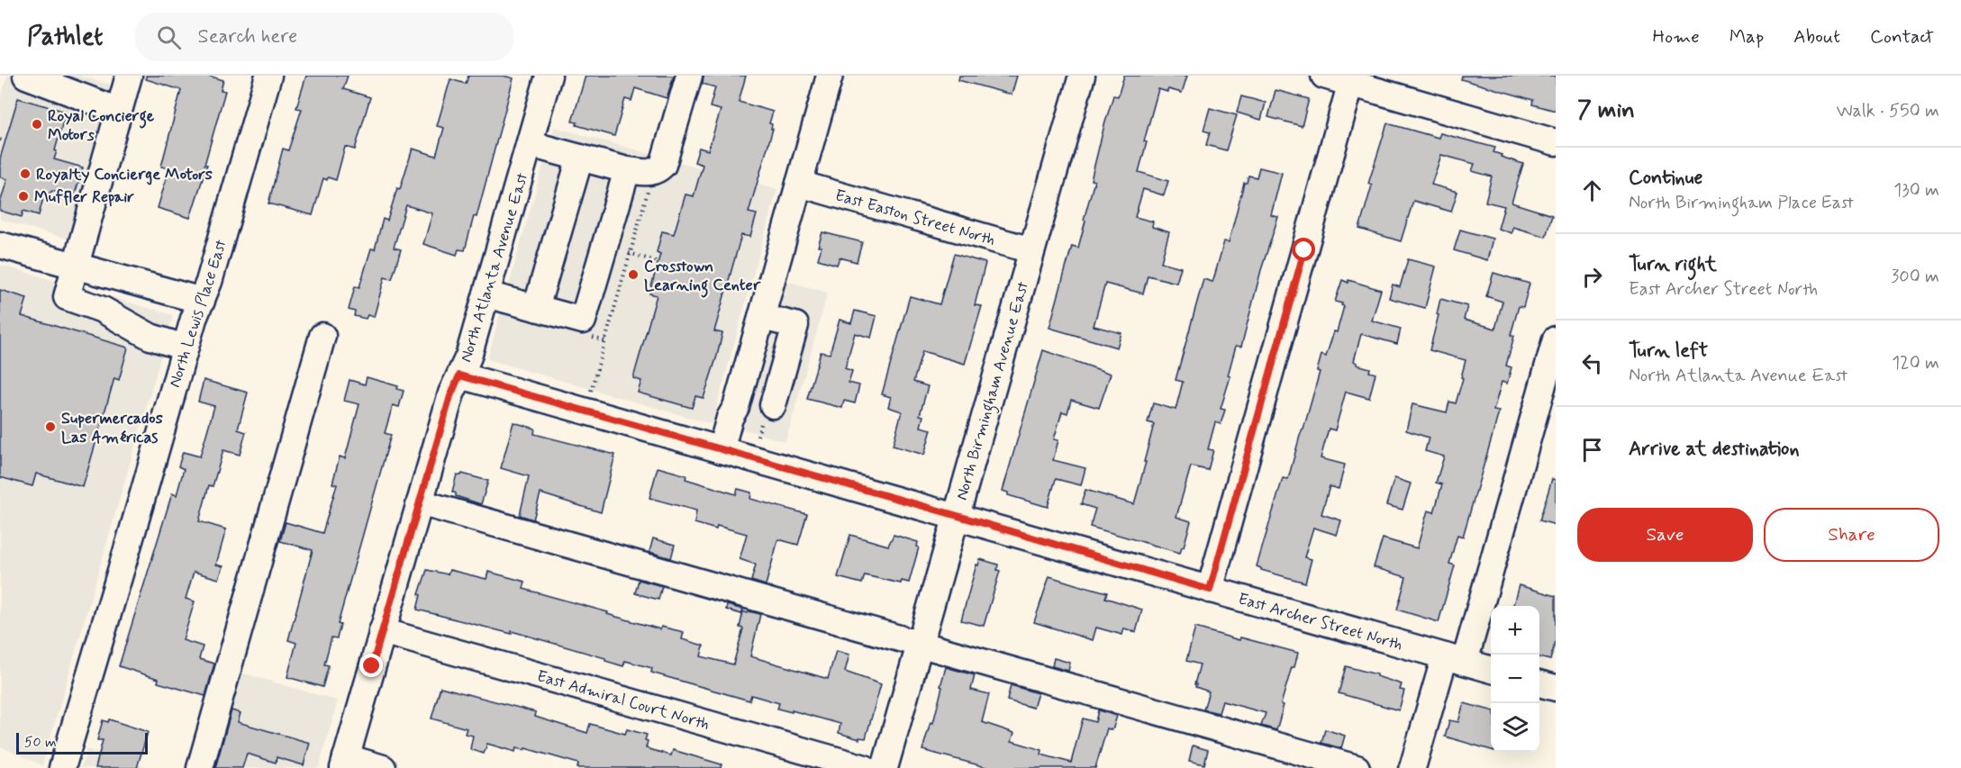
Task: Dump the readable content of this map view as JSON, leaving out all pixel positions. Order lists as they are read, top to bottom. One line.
{"streets":{"street":["East Easton Street North","North Atlanta Avenue East","North Lewis Place East","North Birmingham Avenue East","East Archer Street North","East Admiral Court North"]},"crossings":[["East Easton Street North","North Birmingham Avenue East"],["North Atlanta Avenue East","East Archer Street North"],["North Atlanta Avenue East","East Admiral Court North"],["North Birmingham Avenue East","East Archer Street North"]],"places":["Royal Concierge Motors","Royalty Concierge Motors","Muffler Repair","Crosstown Learning Center","Supermercados Las Américas"],"scale_bar":"50 m","page":{"header":"Pathlet","search":"Search here","nav":["Home","Map","About","Contact"],"heading":["7 min","Walk · 550 m"],"list":[["Continue","North Birmingham Place East","130 m"],["Turn right","East Archer Street North","300 m"],["Turn left","North Atlanta Avenue East","120 m"],"Arrive at destination"],"buttons":["Save","Share"],"map_buttons":["+","−"],"scale":"50 m"}}
